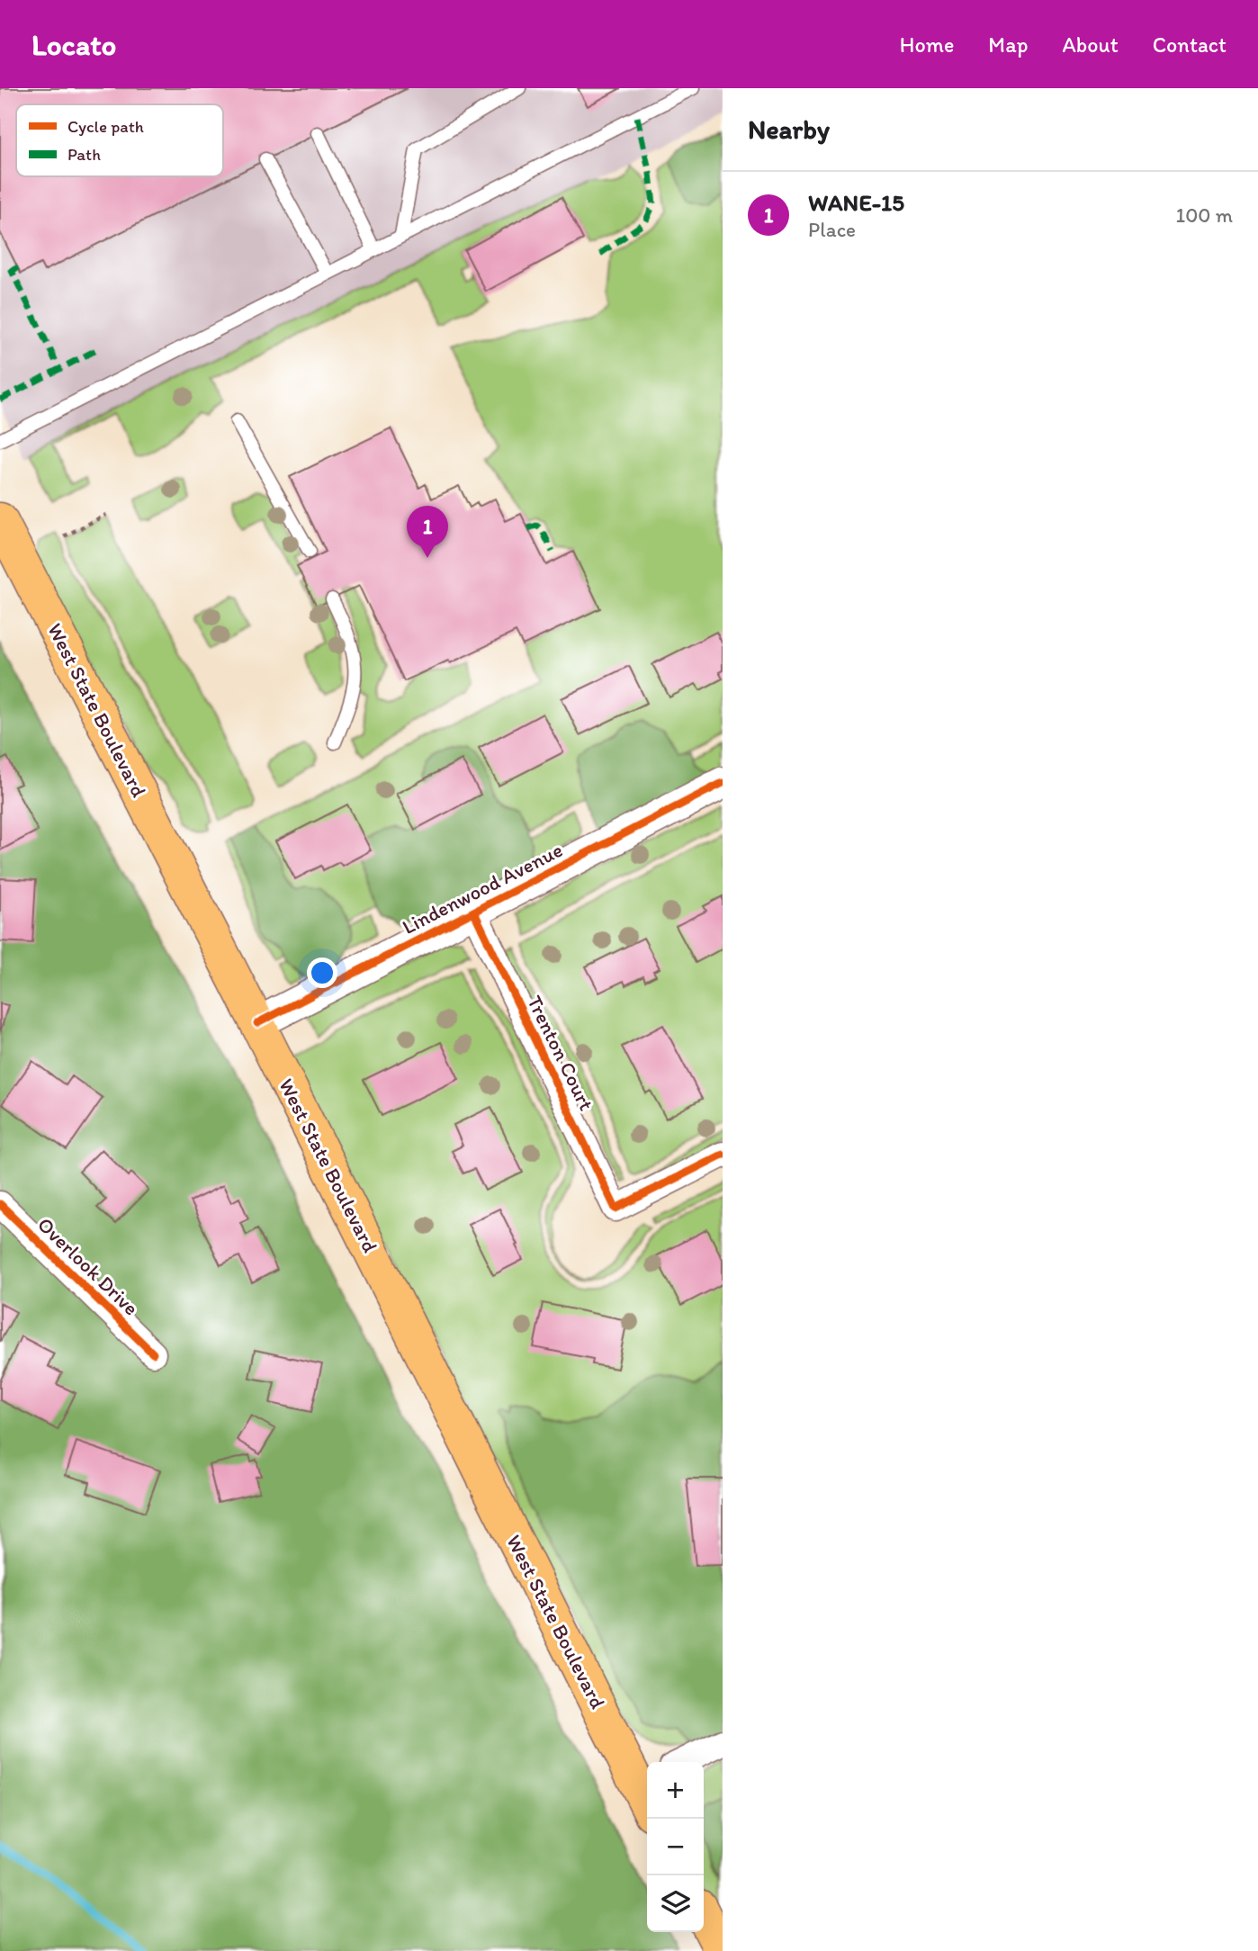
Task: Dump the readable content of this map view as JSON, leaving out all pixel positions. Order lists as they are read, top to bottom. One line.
{"streets":{"main road":["West State Boulevard"],"street":["Lindenwood Avenue","Trenton Court","Overlook Drive"]},"crossings":[["West State Boulevard","Lindenwood Avenue"],["Lindenwood Avenue","Trenton Court"]],"legend":["Cycle path","Path"],"page":{"header":"Locato","nav":["Home","Map","About","Contact"],"heading":"Nearby","list":[{"mark":"1","name":"WANE-15","note":"Place","value":"100 m"}],"pins":"1","map_buttons":["+","−"]}}
